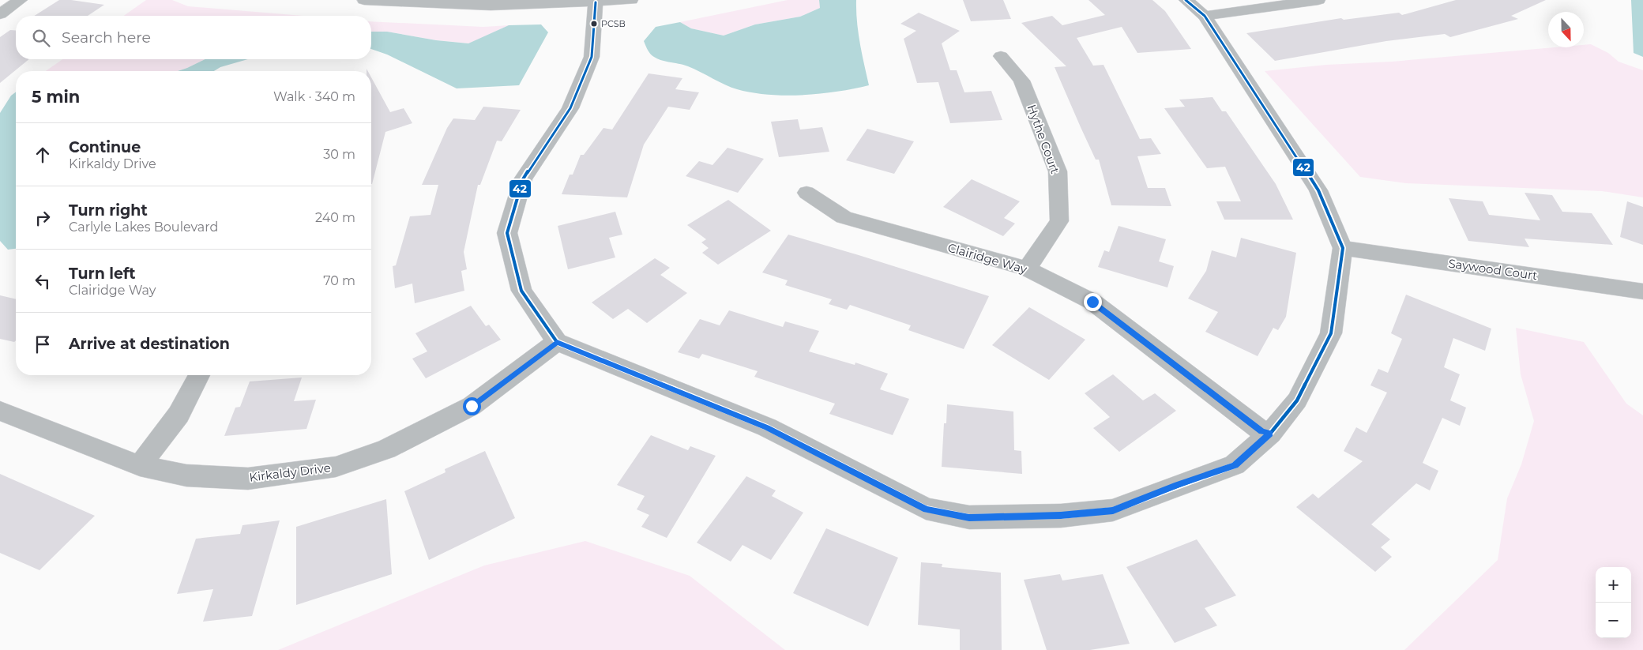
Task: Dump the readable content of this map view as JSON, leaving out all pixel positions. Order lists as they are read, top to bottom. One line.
{"streets":{"street":["Hythe Court","Clairidge Way","Saywood Court","Kirkaldy Drive"]},"crossings":[["Hythe Court","Clairidge Way"]],"places":["PCSB"],"lines":["transit line 42"],"north":"bottom","page":{"search":"Search here","heading":["5 min","Walk · 340 m"],"list":[["Continue","Kirkaldy Drive","30 m"],["Turn right","Carlyle Lakes Boulevard","240 m"],["Turn left","Clairidge Way","70 m"],"Arrive at destination"],"map_buttons":["+","−"]}}
